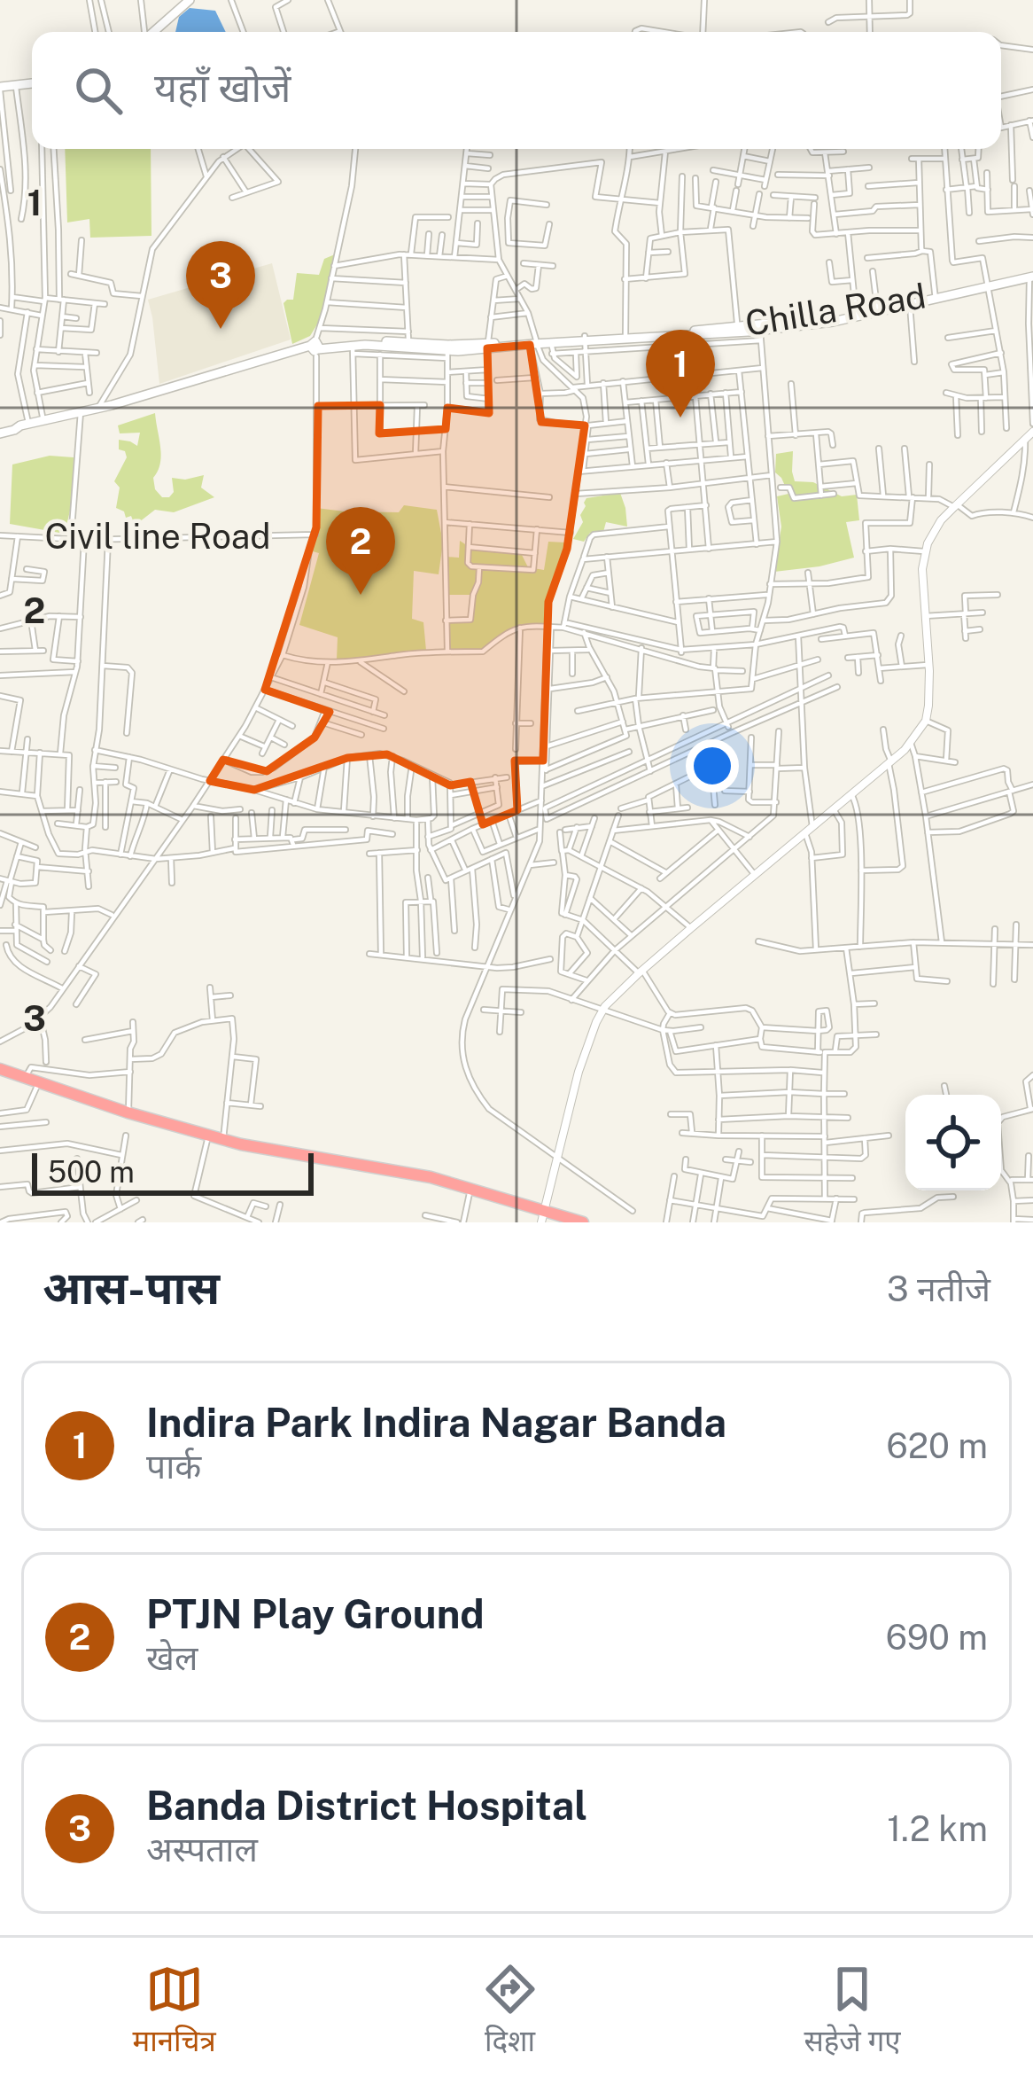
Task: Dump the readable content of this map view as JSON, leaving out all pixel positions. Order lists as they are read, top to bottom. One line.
{"streets":{"main road":["Chilla Road"],"street":["Civil line Road"]},"scale_bar":"500 m","page":{"search":"यहाँ खोजें","pins":["3","1","2"],"scale":"500 m","heading":["आस-पास","3 नतीजे"],"list":[{"mark":"1","name":"Indira Park Indira Nagar Banda","note":"पार्क","value":"620 m"},{"mark":"2","name":"PTJN Play Ground","note":"खेल","value":"690 m"},{"mark":"3","name":"Banda District Hospital","note":"अस्पताल","value":"1.2 km"}],"nav":["मानचित्र","दिशा","सहेजे गए"]},"grid":{"rows":["1","2","3"]}}
